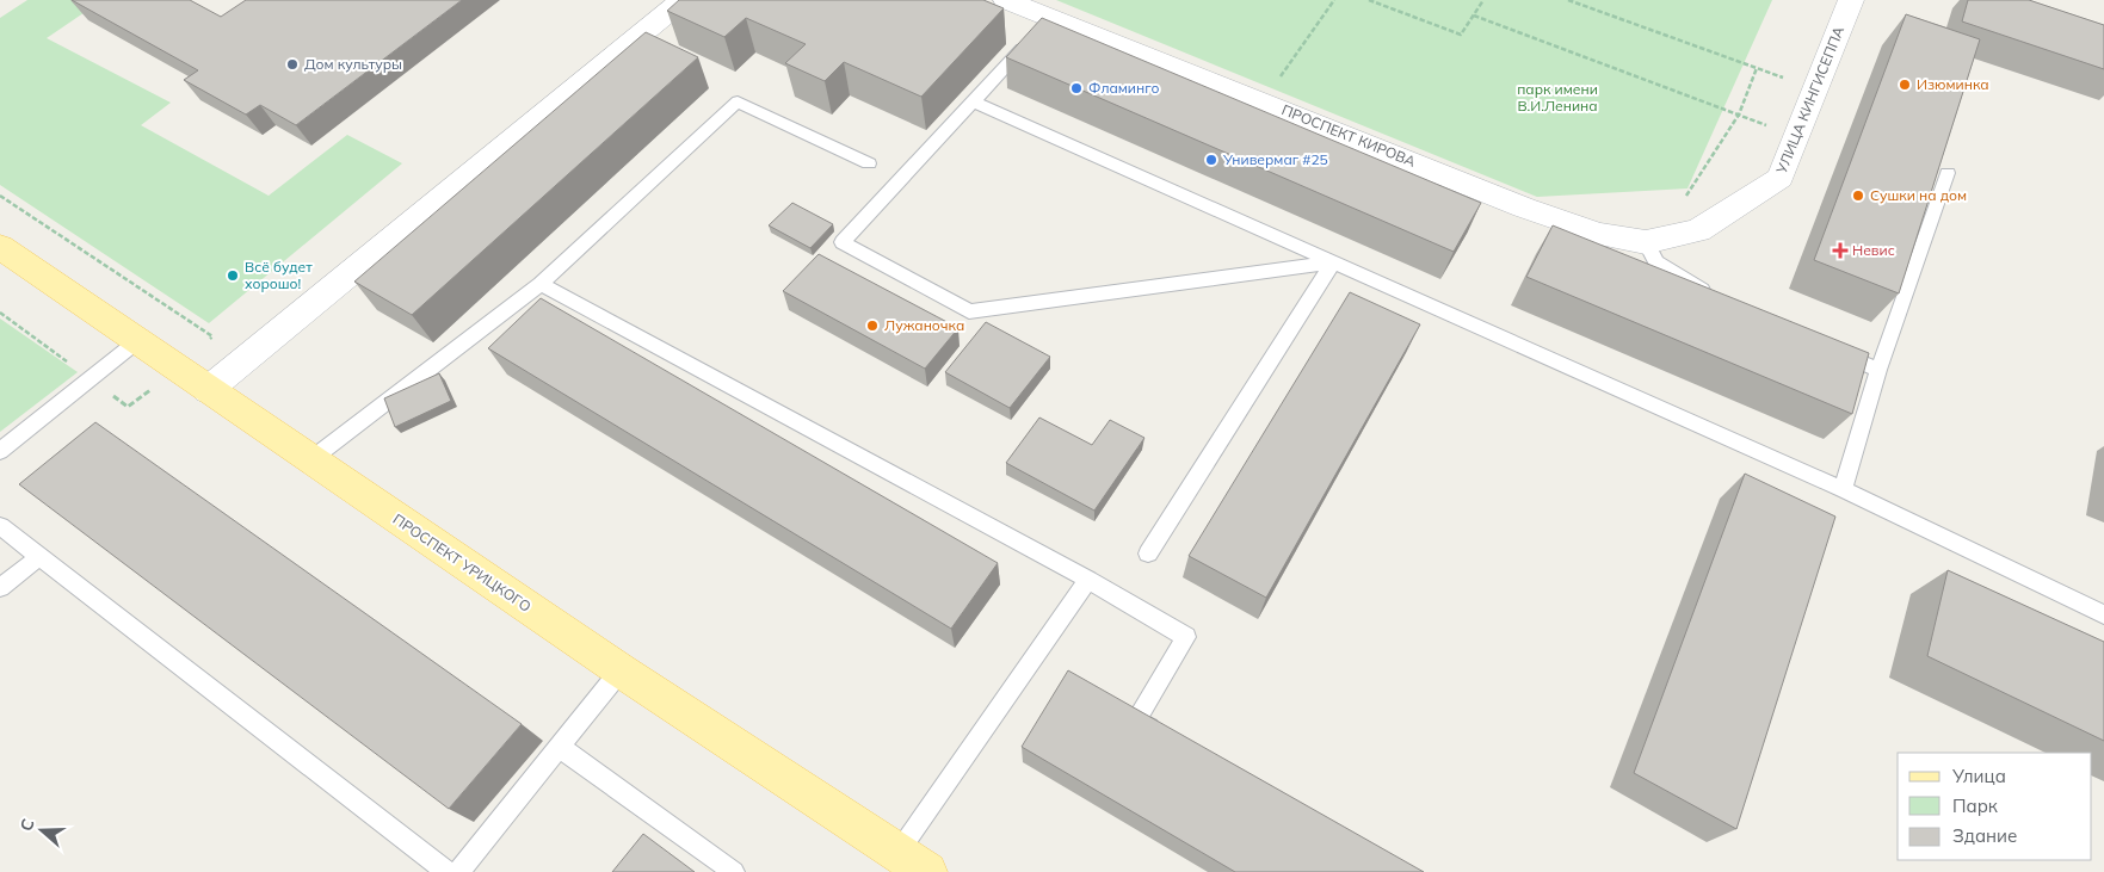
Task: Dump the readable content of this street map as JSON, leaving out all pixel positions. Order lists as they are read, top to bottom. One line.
{"streets":{"main road":["ПРОСПЕКТ УРИЦКОГО"],"street":["УЛИЦА КИНГИСЕППА","ПРОСПЕКТ КИРОВА"]},"crossings":[["УЛИЦА КИНГИСЕППА","ПРОСПЕКТ КИРОВА"]],"parks":["парк имени В.И.Ленина"],"places":{"other":["Дом культуры","Изюминка","Фламинго","Универмаг #25","Сушки на дом","Всё будет хорошо!","Лужаночка"],"health":["Невис"]},"legend":["Улица","Парк","Здание"],"north":"left"}
